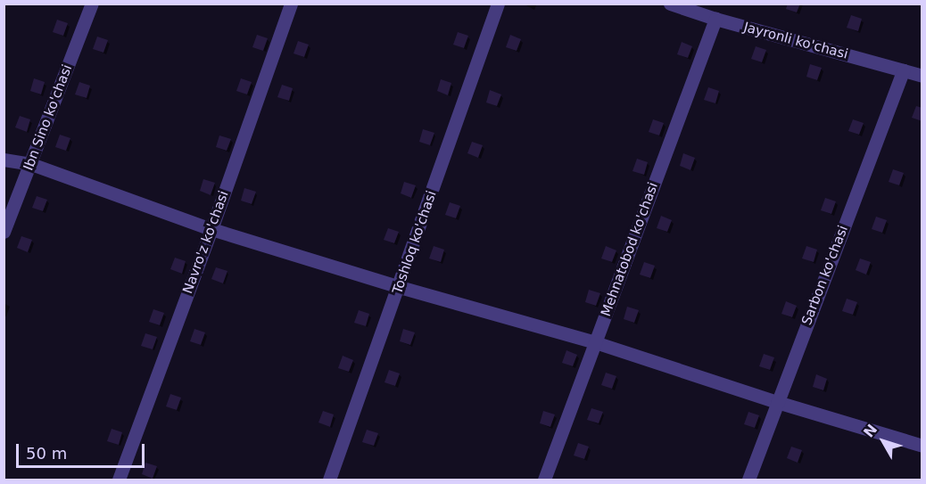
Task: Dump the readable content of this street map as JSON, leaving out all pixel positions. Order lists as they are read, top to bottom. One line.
{"streets":{"street":["Jayronli ko'chasi","Ibn Sino ko'chasi","Navro'z ko'chasi","Toshloq ko'chasi","Mehnatobod ko'chasi","Sarbon ko'chasi"]},"crossings":[["Jayronli ko'chasi","Mehnatobod ko'chasi"],["Jayronli ko'chasi","Sarbon ko'chasi"]],"scale_bar":"50 m","north":"top left"}
